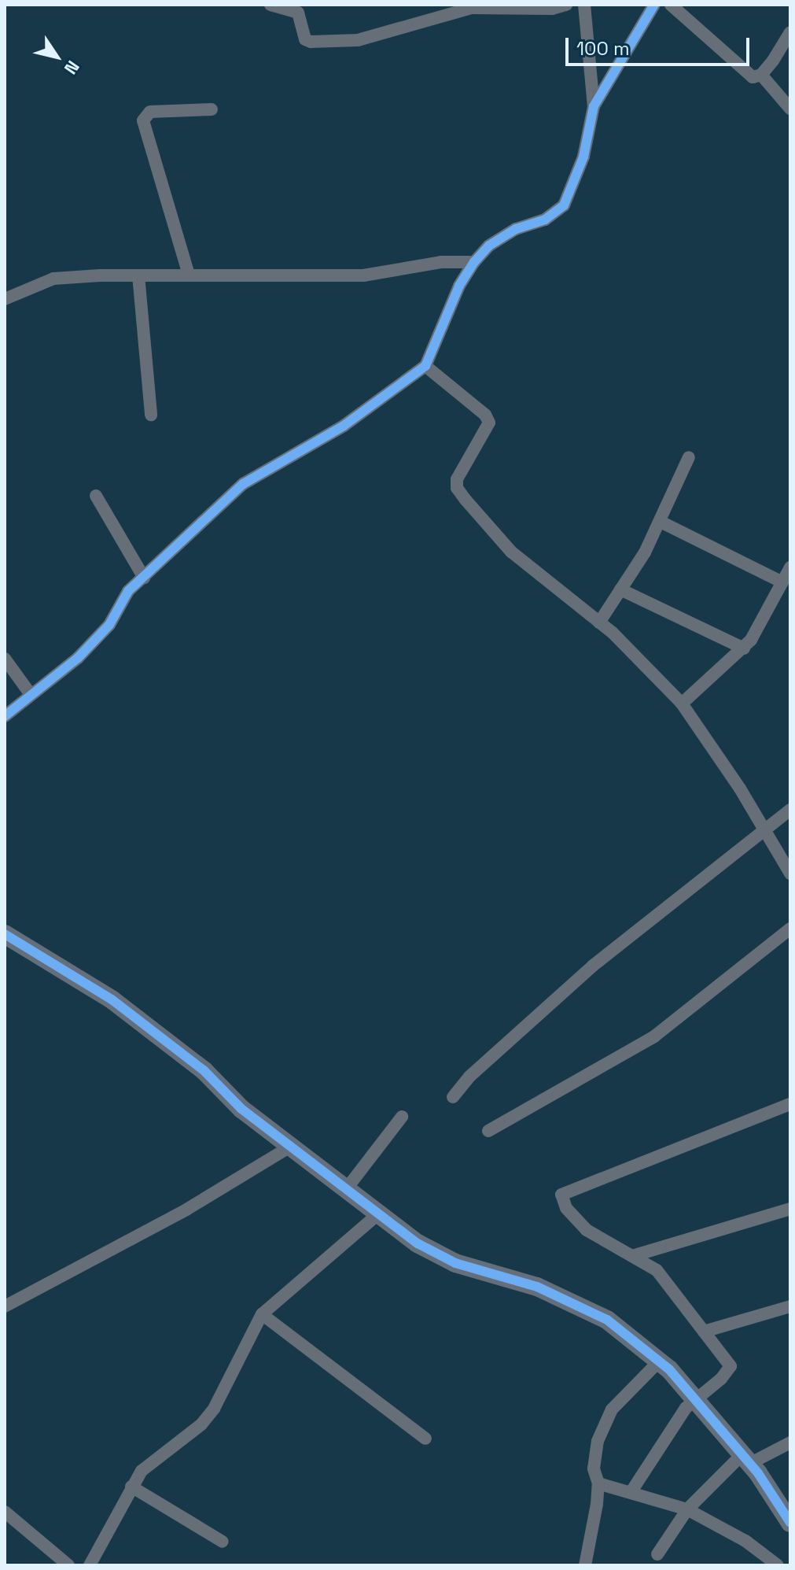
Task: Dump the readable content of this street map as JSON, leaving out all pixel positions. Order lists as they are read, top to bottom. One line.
{"scale_bar":"100 m","north":"bottom right"}
